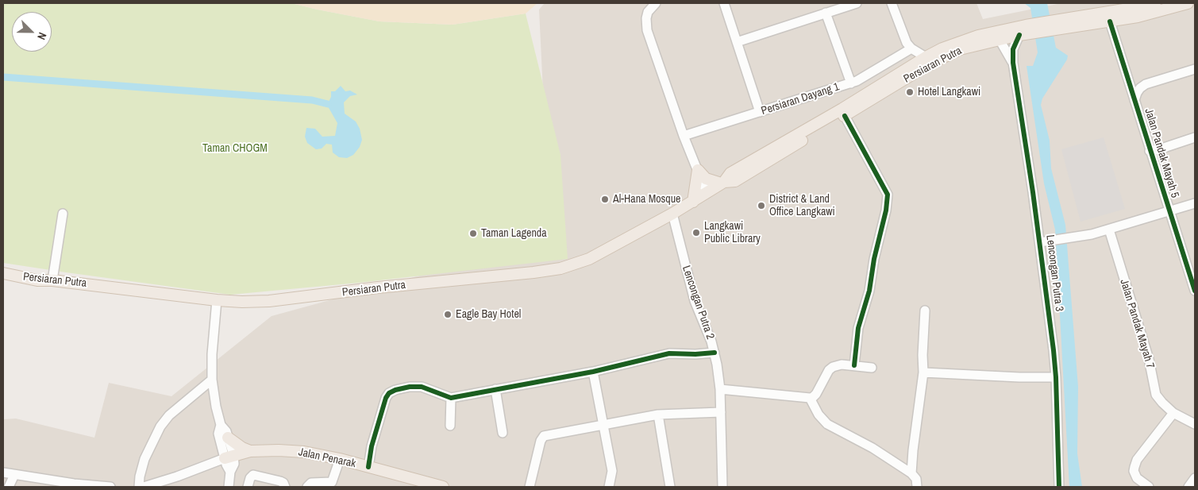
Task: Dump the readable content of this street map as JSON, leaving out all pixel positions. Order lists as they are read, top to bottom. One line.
{"streets":{"main road":["Persiaran Putra","Jalan Penarak"],"street":["Persiaran Dayang 1","Jalan Pandak Mayah 5","Lencongan Putra 3","Lencongan Putra 2","Jalan Pandak Mayah 7"]},"crossings":[["Persiaran Putra","Jalan Pandak Mayah 5"],["Persiaran Putra","Lencongan Putra 2"]],"parks":["Taman CHOGM"],"places":["Hotel Langkawi","Al-Hana Mosque","District & Land Office Langkawi","Langkawi Public Library","Taman Lagenda","Eagle Bay Hotel"],"north":"bottom right"}
